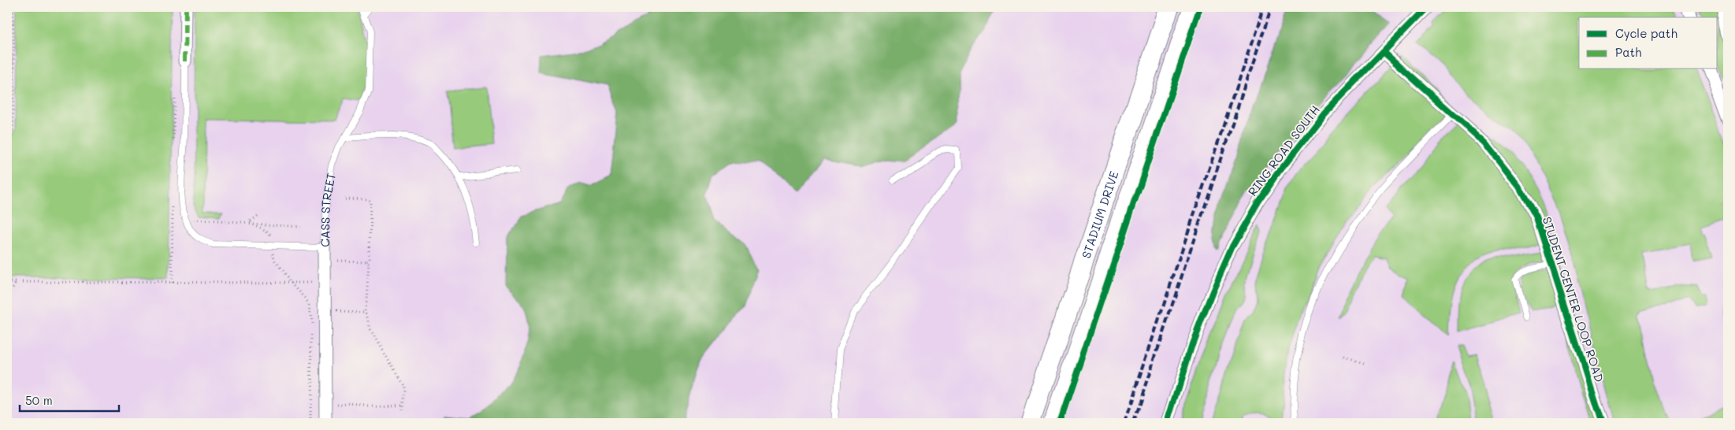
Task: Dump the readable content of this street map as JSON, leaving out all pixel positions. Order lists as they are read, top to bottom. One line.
{"streets":{"main road":["STADIUM DRIVE"],"street":["RING ROAD SOUTH","CASS STREET","STUDENT CENTER LOOP ROAD"]},"crossings":[["RING ROAD SOUTH","STUDENT CENTER LOOP ROAD"]],"legend":["Cycle path","Path"],"scale_bar":"50 m"}
